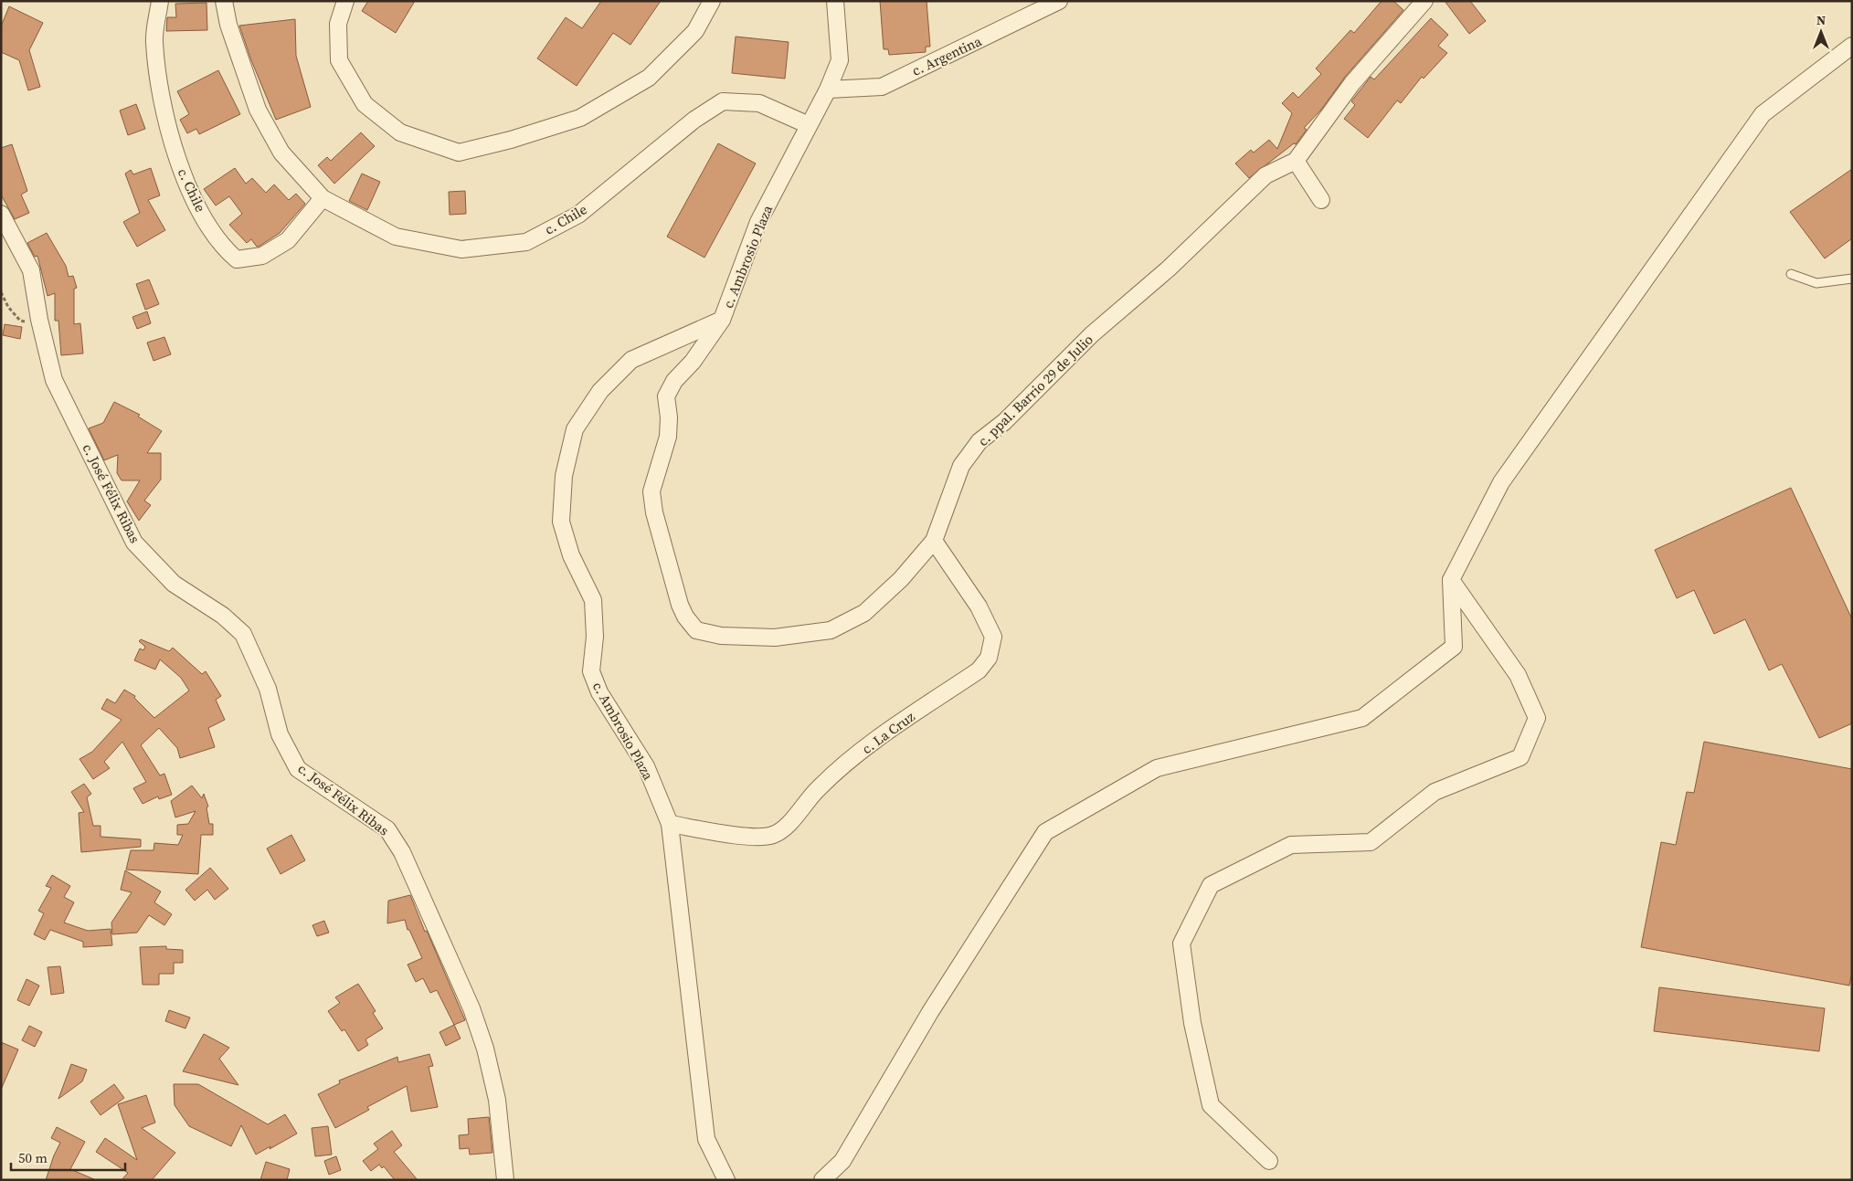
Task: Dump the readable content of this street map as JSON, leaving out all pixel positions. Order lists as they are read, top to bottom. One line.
{"streets":{"street":["c. Argentina","c. Chile","c. Ambrosio Plaza","c. ppal. Barrio 29 de Julio","c. José Félix Ribas","c. La Cruz"]},"crossings":[["c. Argentina","c. Ambrosio Plaza"],["c. Chile","c. Ambrosio Plaza"],["c. Ambrosio Plaza","c. ppal. Barrio 29 de Julio"],["c. Ambrosio Plaza","c. La Cruz"],["c. ppal. Barrio 29 de Julio","c. La Cruz"]],"scale_bar":"50 m","north":"top"}
